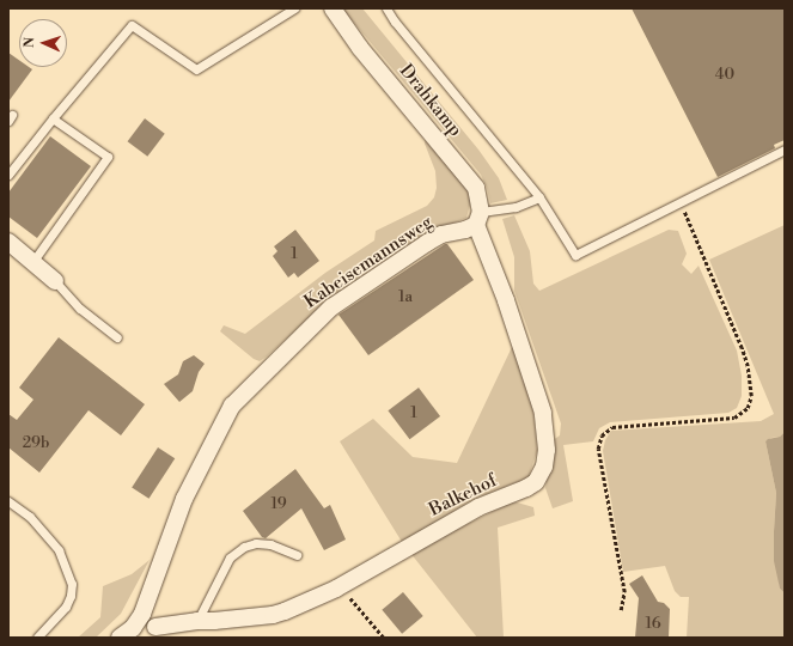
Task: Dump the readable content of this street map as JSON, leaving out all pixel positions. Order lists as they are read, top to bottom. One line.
{"streets":{"street":["Drahkamp","Kabeisemannsweg","Balkehof"]},"crossings":[["Drahkamp","Kabeisemannsweg"],["Drahkamp","Balkehof"],["Kabeisemannsweg","Balkehof"]],"house_numbers":["40","1","1a","1","29b","19","16"],"north":"left"}
